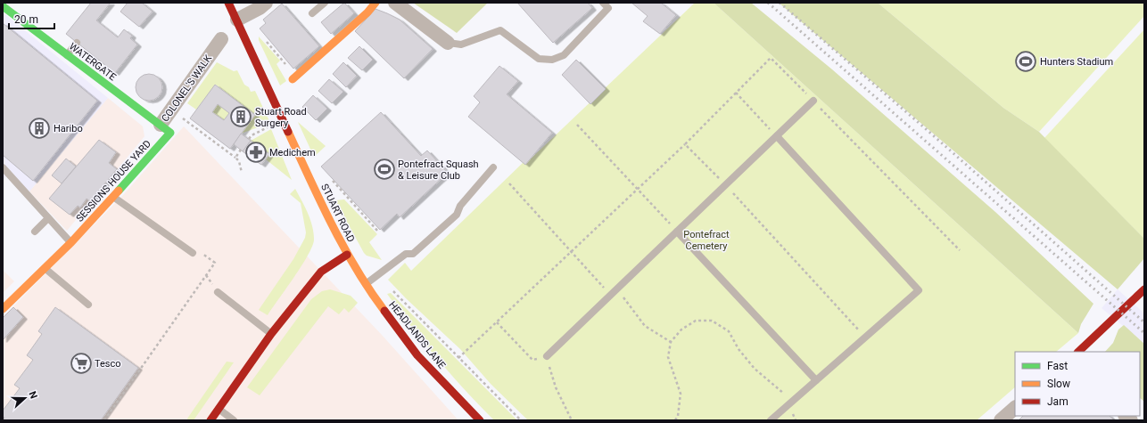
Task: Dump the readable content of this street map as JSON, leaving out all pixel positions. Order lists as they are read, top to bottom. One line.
{"streets":{"street":["WATERGATE","COLONEL'S WALK","SESSIONS HOUSE YARD","STUART ROAD","HEADLANDS LANE"]},"crossings":[["WATERGATE","COLONEL'S WALK"],["WATERGATE","SESSIONS HOUSE YARD"],["COLONEL'S WALK","SESSIONS HOUSE YARD"],["STUART ROAD","HEADLANDS LANE"]],"parks":["Pontefract Cemetery"],"places":{"sports":["Hunters Stadium","Pontefract Squash & Leisure Club"],"building":["Stuart Road Surgery","Haribo"],"pharmacy":["Medichem"],"supermarket":["Tesco"]},"legend":["Fast","Slow","Jam"],"scale_bar":"20 m","north":"right"}
